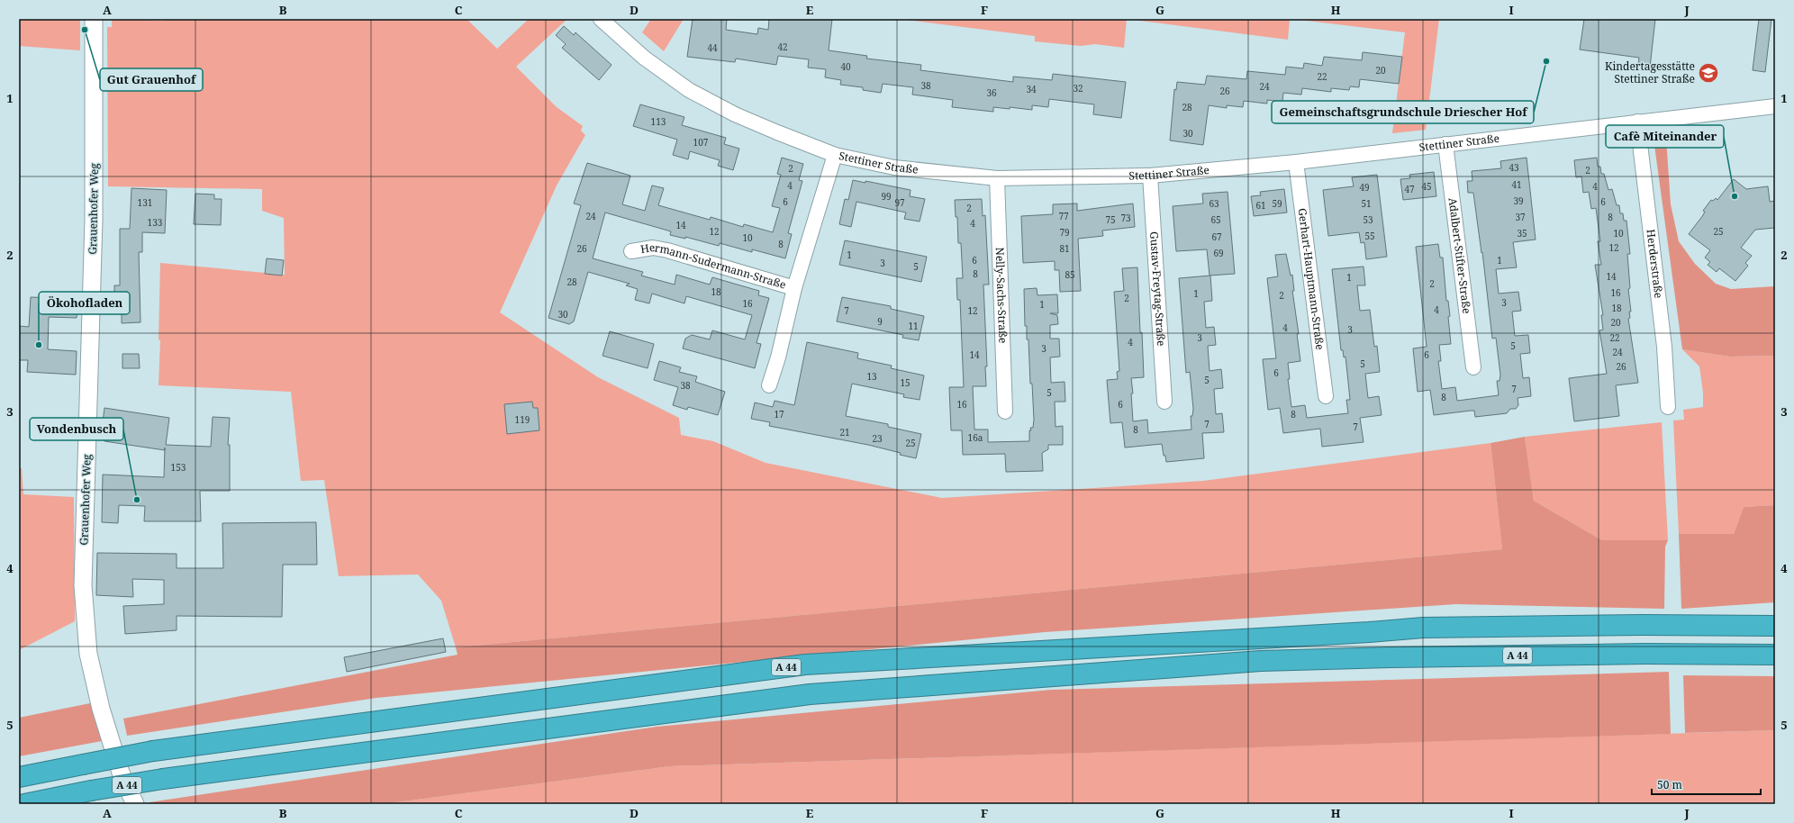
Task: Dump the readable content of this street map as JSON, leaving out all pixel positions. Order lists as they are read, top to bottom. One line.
{"streets":{"highway":["A 44"],"street":["Stettiner Straße","Grauenhofer Weg","Adalbert-Stifter-Straße","Herderstraße","Hermann-Sudermann-Straße","Gerhart-Hauptmann-Straße","Gustav-Freytag-Straße","Nelly-Sachs-Straße"]},"crossings":[["Stettiner Straße","Adalbert-Stifter-Straße"],["Stettiner Straße","Herderstraße"],["Stettiner Straße","Hermann-Sudermann-Straße"],["Stettiner Straße","Gerhart-Hauptmann-Straße"],["Stettiner Straße","Gustav-Freytag-Straße"],["Stettiner Straße","Nelly-Sachs-Straße"]],"places":{"other":["Gut Grauenhof","Gemeinschaftsgrundschule Driescher Hof","Cafè Miteinander","Ökohofladen","Vondenbusch"],"school or university":["Kindertagesstätte Stettiner Straße"]},"house_numbers":["42","44","40","20","22","38","24","32","34","26","36","28","113","30","107","43","2","2","41","4","45","4","49","47","99","39","6","6","131","97","63","59","51","61","2","24","77","37","8","73","75","65","53","133","4","14","12","25","79","35","10","55","67","10","8","12","26","81","69","1","6","1","3","5","8","85","14","1","28","2","18","16","1","2","2","3","16","1","18","4","7","12","30","9","20","11","4","3","3","22","4","5","3","24","14","6","5","26","6","13","5","15","38","7","5","8","16","6","17","8","119","7","7","8","21","16a","23","25","153"],"scale_bar":"50 m","grid":{"columns":["A","B","C","D","E","F","G","H","I","J"],"rows":["1","2","3","4","5"]}}
